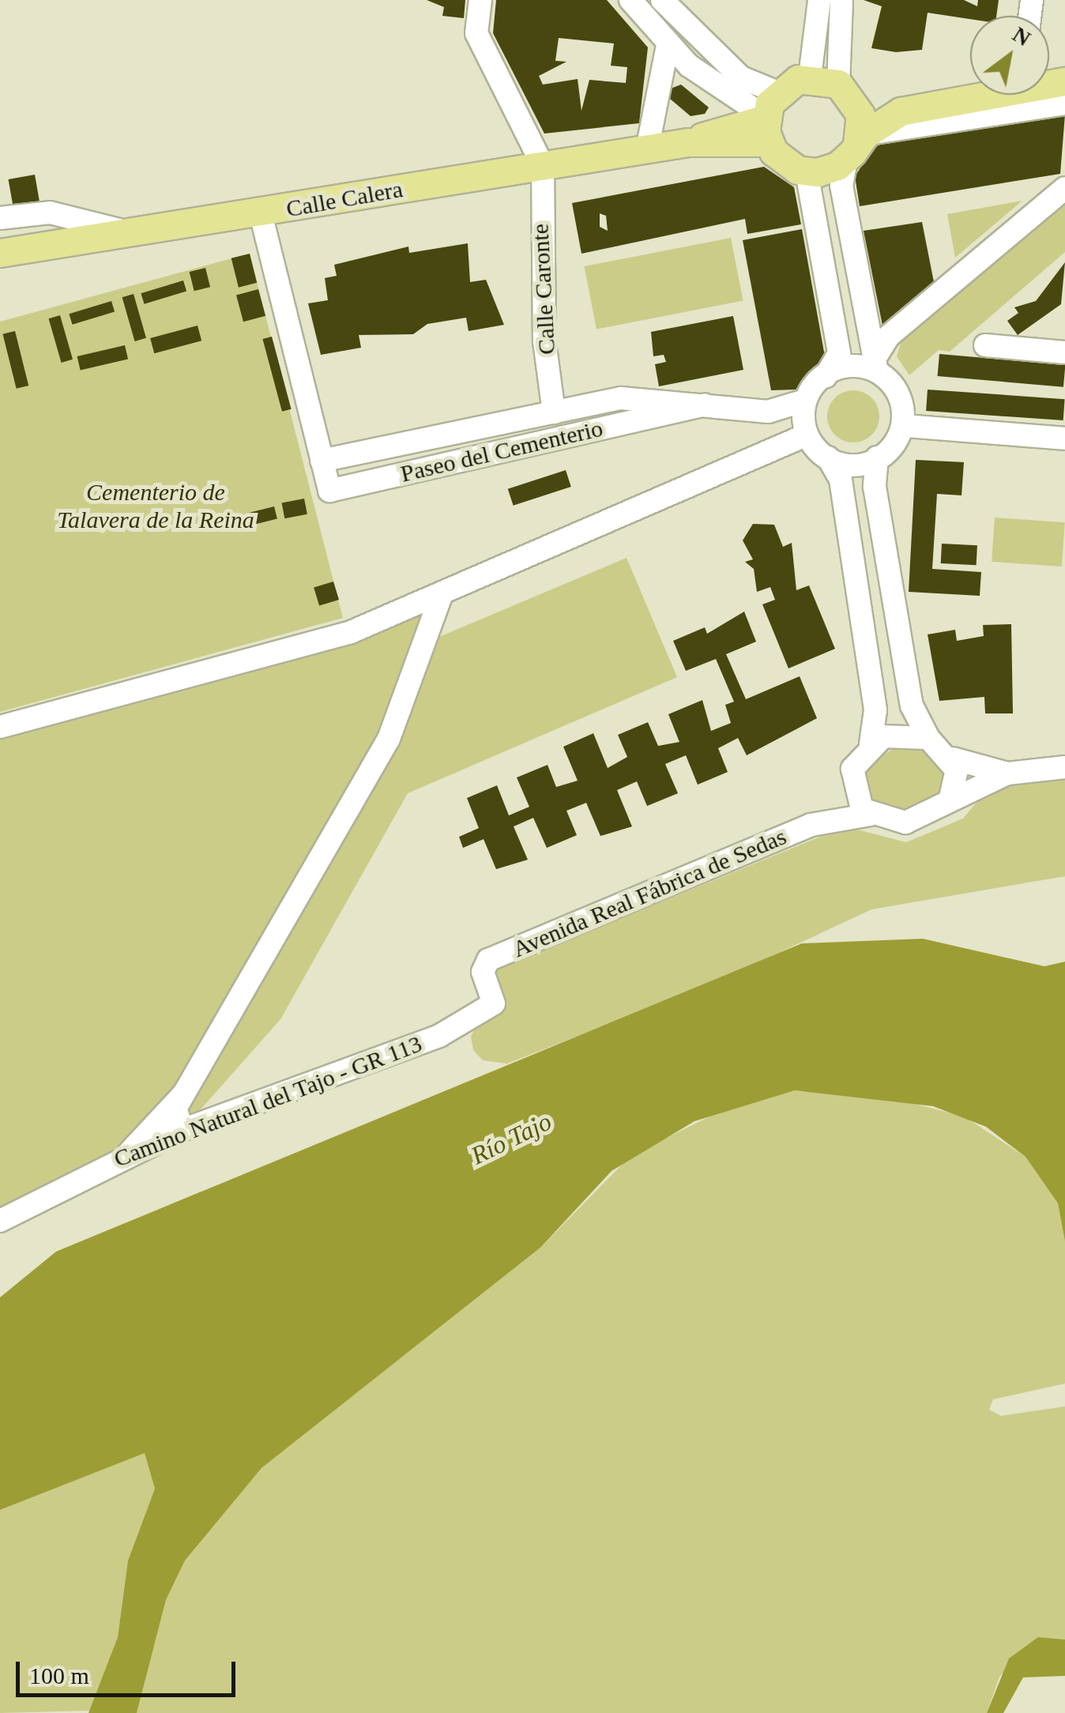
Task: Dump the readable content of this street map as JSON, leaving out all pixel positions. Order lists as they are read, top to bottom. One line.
{"streets":{"main road":["Calle Calera"],"street":["Calle Caronte","Paseo del Cementerio","Avenida Real Fábrica de Sedas","Camino Natural del Tajo - GR 113"]},"crossings":[["Calle Calera","Calle Caronte"],["Calle Calera","Paseo del Cementerio"],["Calle Caronte","Paseo del Cementerio"],["Avenida Real Fábrica de Sedas","Camino Natural del Tajo - GR 113"]],"water":["Río Tajo"],"parks":["Cementerio de Talavera de la Reina"],"scale_bar":"100 m","north":"top right"}
